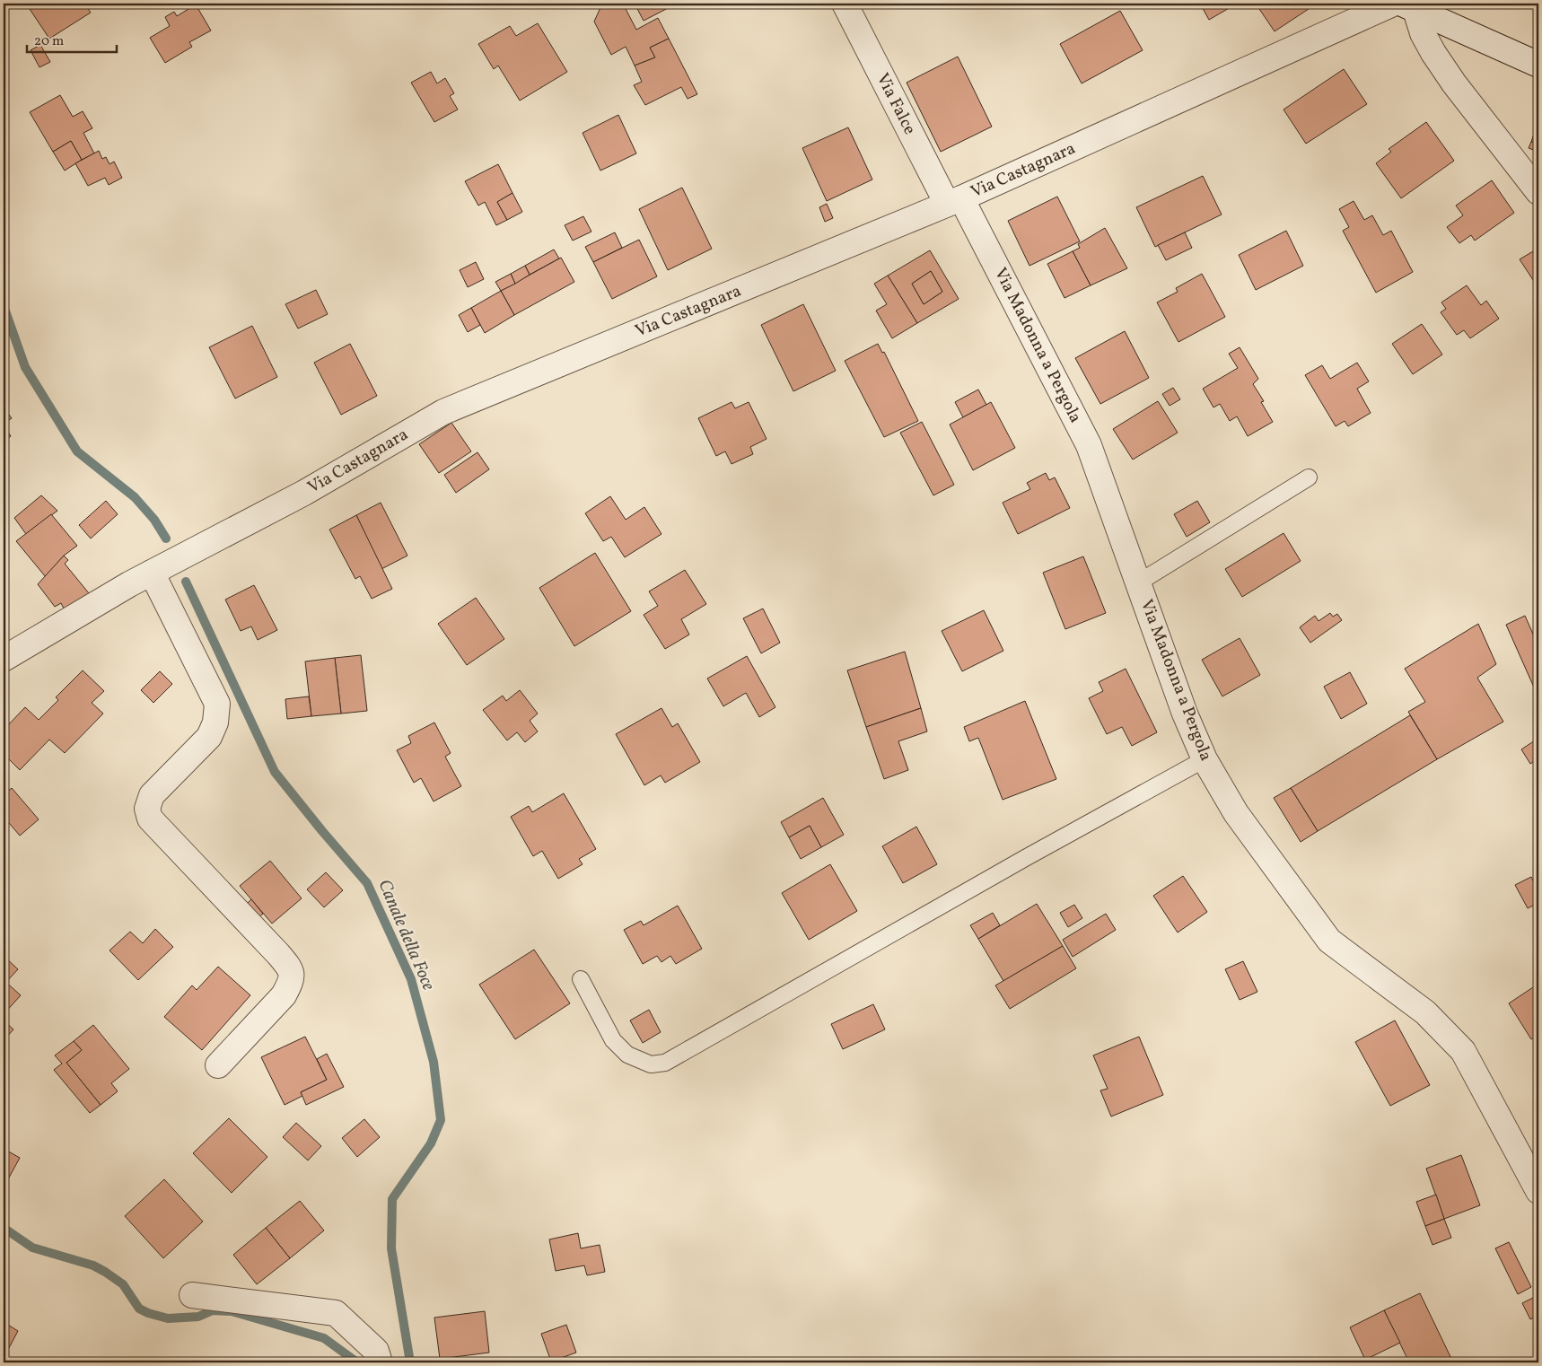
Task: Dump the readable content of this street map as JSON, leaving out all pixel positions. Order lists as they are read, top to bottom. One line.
{"streets":{"street":["Via Falce","Via Castagnara","Via Madonna a Pergola"]},"crossings":[["Via Falce","Via Castagnara"],["Via Falce","Via Madonna a Pergola"],["Via Castagnara","Via Madonna a Pergola"]],"water":["Canale della Foce"],"scale_bar":"20 m"}
